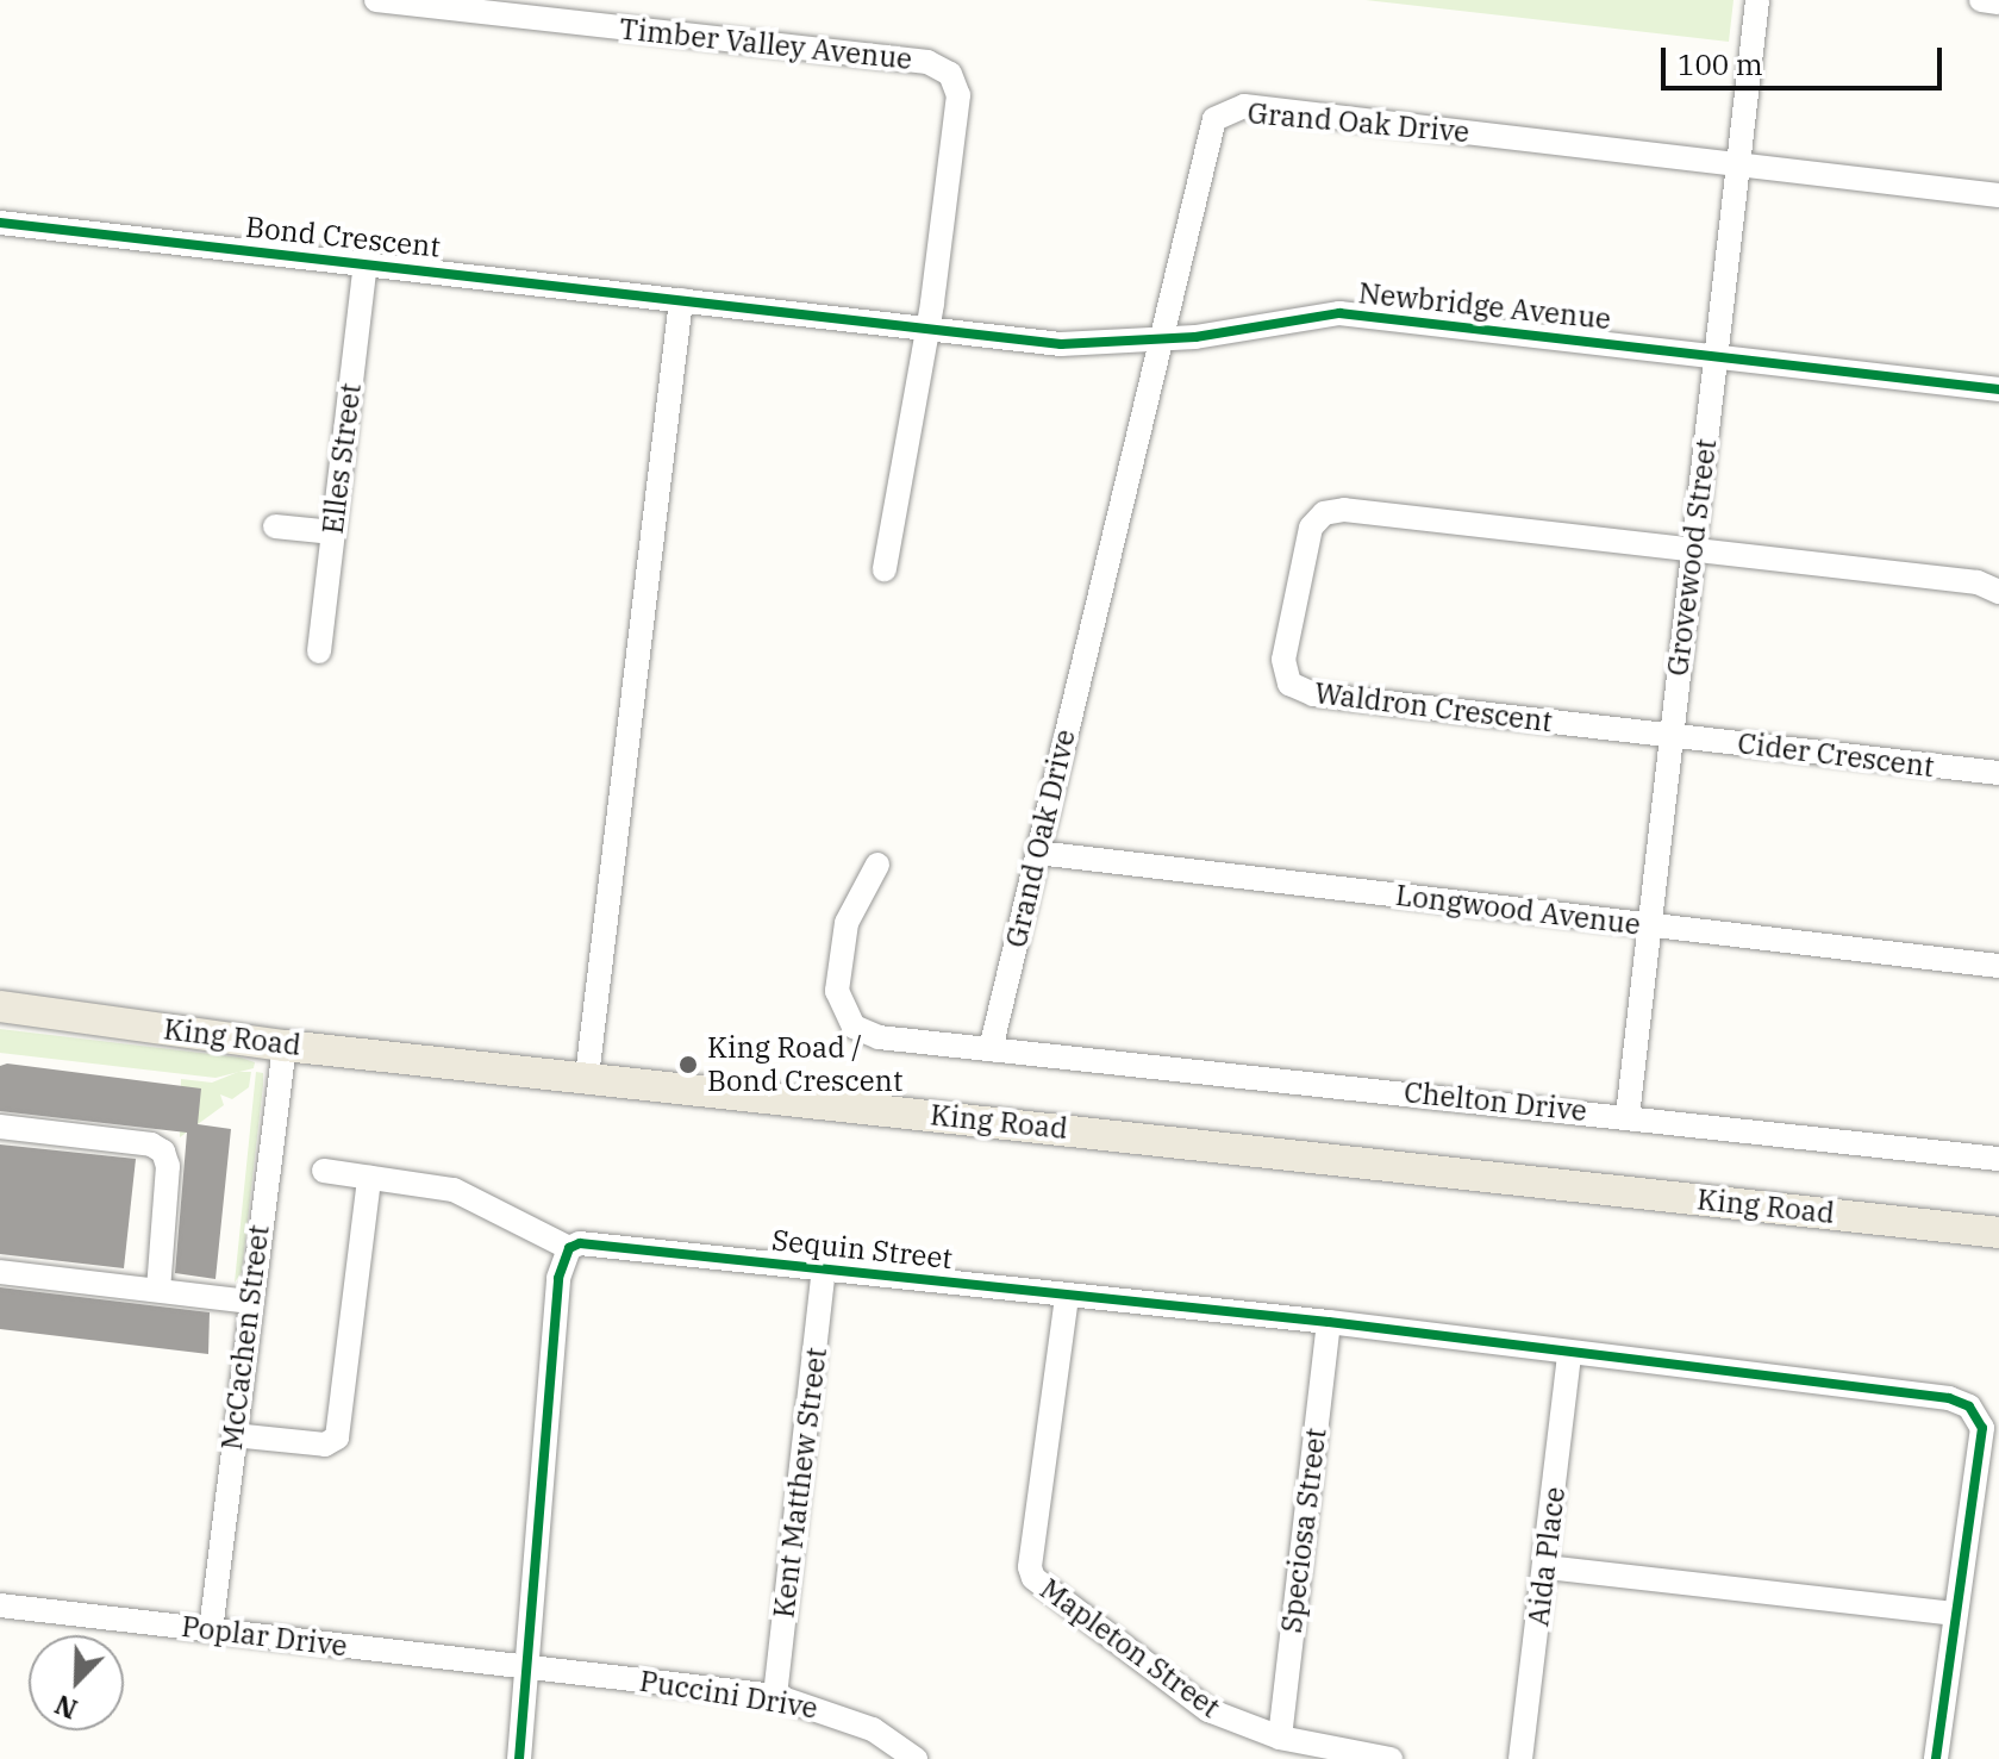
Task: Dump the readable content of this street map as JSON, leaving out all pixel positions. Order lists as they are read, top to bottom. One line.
{"streets":{"main road":["King Road"],"street":["Timber Valley Avenue","Grand Oak Drive","Bond Crescent","Newbridge Avenue","Elles Street","Grovewood Street","Waldron Crescent","Cider Crescent","Longwood Avenue","Chelton Drive","Sequin Street","McCachen Street","Kent Matthew Street","Speciosa Street","Aida Place","Poplar Drive","Mapleton Street","Puccini Drive"]},"crossings":[["Timber Valley Avenue","Newbridge Avenue"],["Grand Oak Drive","Newbridge Avenue"],["Grand Oak Drive","Grovewood Street"],["Grand Oak Drive","Longwood Avenue"],["Grand Oak Drive","Chelton Drive"],["Bond Crescent","Newbridge Avenue"],["Bond Crescent","Elles Street"],["Newbridge Avenue","Grovewood Street"],["Grovewood Street","Waldron Crescent"],["Grovewood Street","Cider Crescent"],["Grovewood Street","Longwood Avenue"],["Grovewood Street","Chelton Drive"],["Waldron Crescent","Cider Crescent"],["King Road","McCachen Street"],["Sequin Street","Kent Matthew Street"],["Sequin Street","Speciosa Street"],["Sequin Street","Aida Place"],["Sequin Street","Mapleton Street"],["McCachen Street","Poplar Drive"],["Kent Matthew Street","Puccini Drive"],["Speciosa Street","Mapleton Street"],["Poplar Drive","Puccini Drive"]],"places":["King Road / Bond Crescent"],"scale_bar":"100 m","north":"bottom left"}
